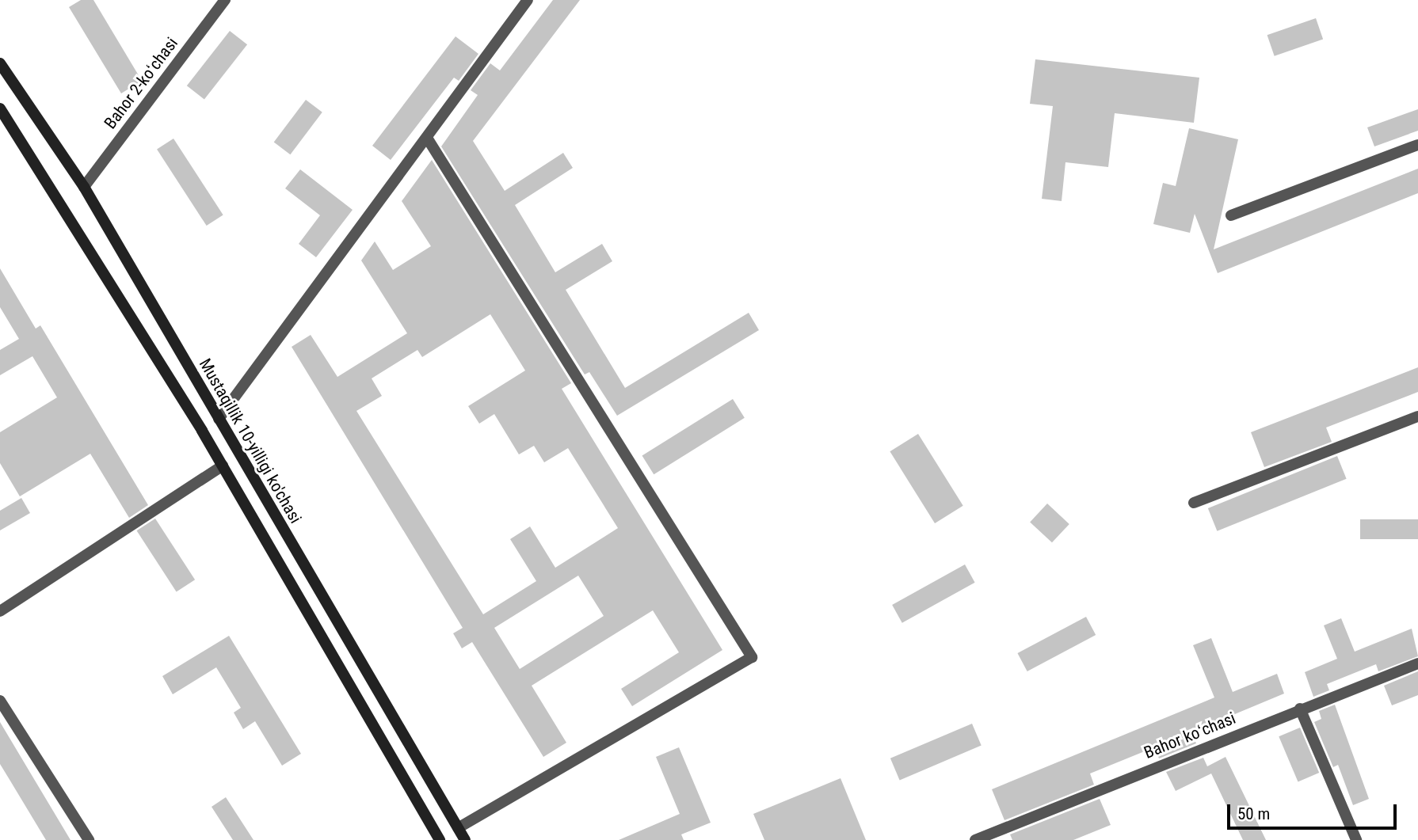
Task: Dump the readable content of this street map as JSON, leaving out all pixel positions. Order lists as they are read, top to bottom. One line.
{"streets":{"main road":["Mustaqillik 10-yilligi ko'chasi"],"street":["Bahor 2-koʻchasi","Bahor koʻchasi"]},"crossings":[["Bahor 2-koʻchasi","Mustaqillik 10-yilligi ko'chasi"]],"scale_bar":"50 m"}
